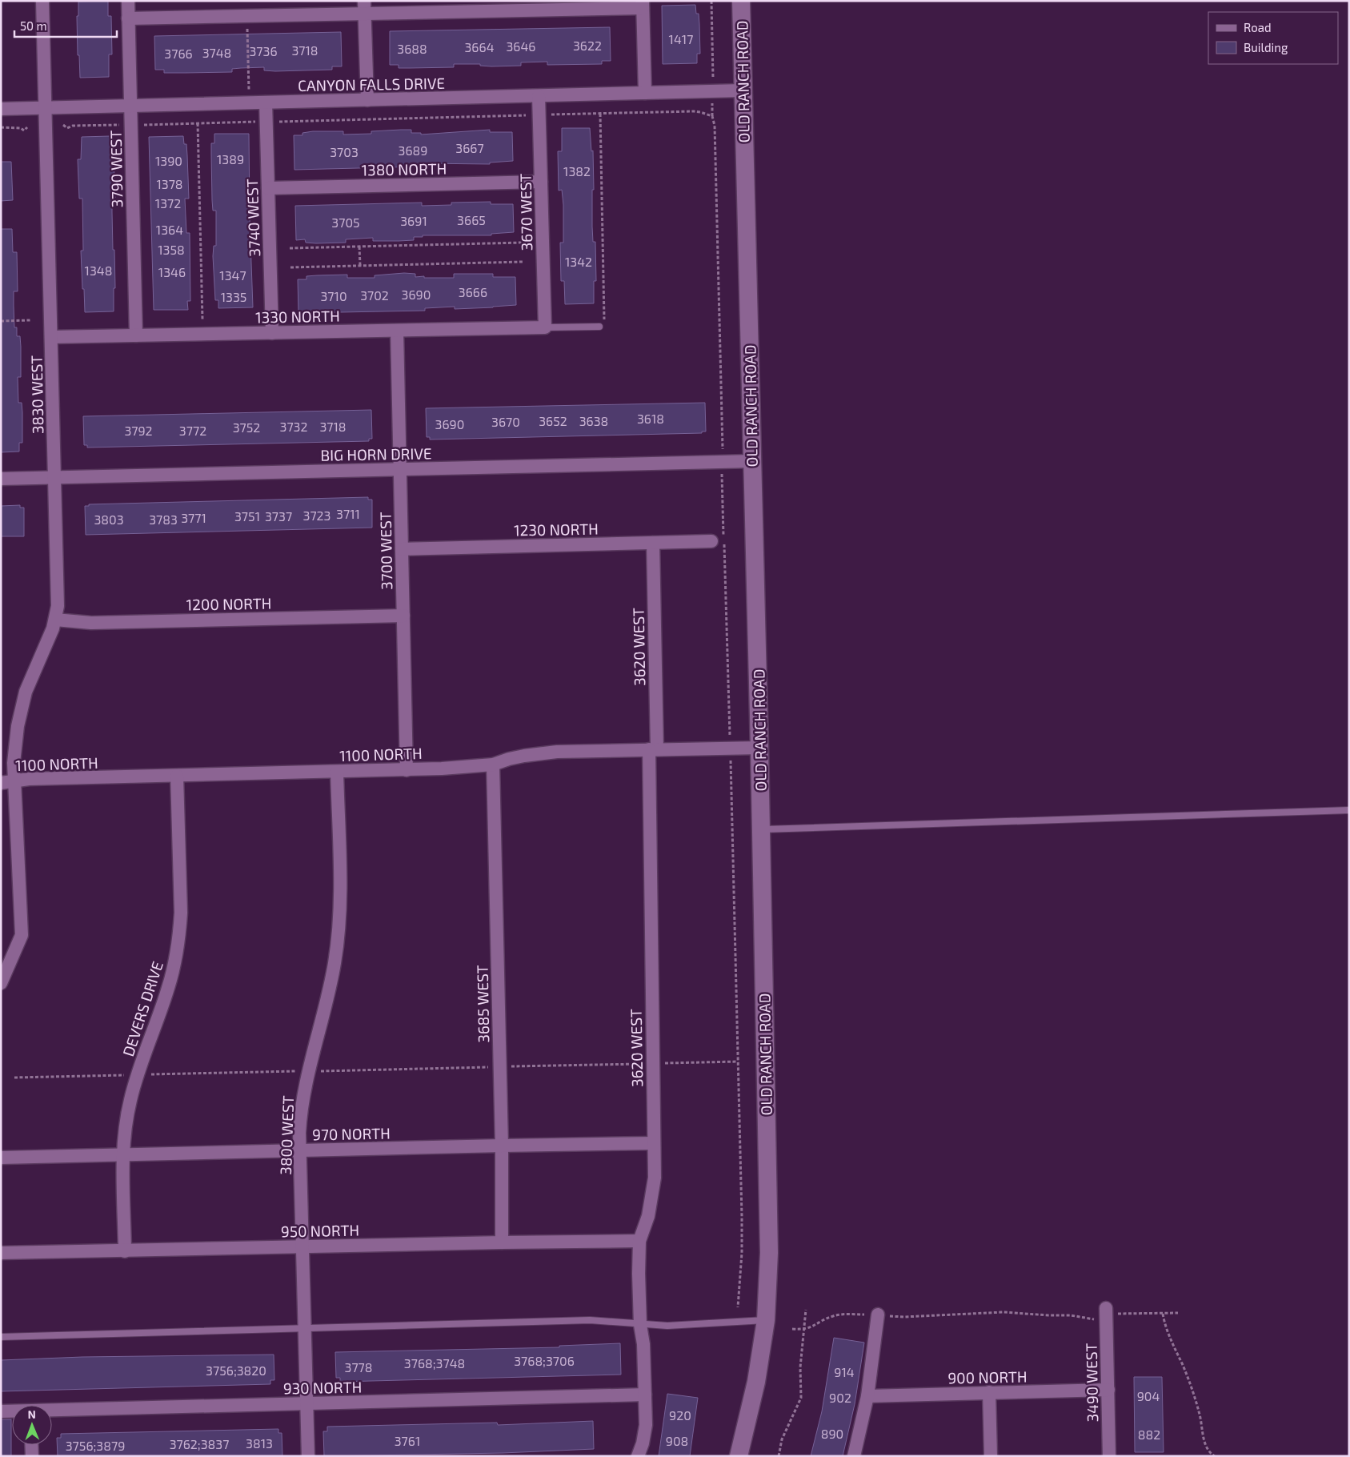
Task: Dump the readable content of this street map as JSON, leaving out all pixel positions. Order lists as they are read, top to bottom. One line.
{"streets":{"street":["OLD RANCH ROAD","CANYON FALLS DRIVE","3790 WEST","1380 NORTH","3670 WEST","3740 WEST","1330 NORTH","3830 WEST","BIG HORN DRIVE","1230 NORTH","3700 WEST","1200 NORTH","3620 WEST","1100 NORTH","3685 WEST","DEVERS DRIVE","970 NORTH","3800 WEST","950 NORTH","900 NORTH","3490 WEST","930 NORTH"]},"crossings":[["OLD RANCH ROAD","CANYON FALLS DRIVE"],["OLD RANCH ROAD","BIG HORN DRIVE"],["OLD RANCH ROAD","1100 NORTH"],["CANYON FALLS DRIVE","3790 WEST"],["CANYON FALLS DRIVE","3670 WEST"],["CANYON FALLS DRIVE","3740 WEST"],["CANYON FALLS DRIVE","3830 WEST"],["3790 WEST","1330 NORTH"],["1380 NORTH","3670 WEST"],["1380 NORTH","3740 WEST"],["3670 WEST","1330 NORTH"],["3740 WEST","1330 NORTH"],["1330 NORTH","3830 WEST"],["1330 NORTH","3700 WEST"],["3830 WEST","BIG HORN DRIVE"],["3830 WEST","1200 NORTH"],["3830 WEST","1100 NORTH"],["BIG HORN DRIVE","3700 WEST"],["1230 NORTH","3700 WEST"],["1230 NORTH","3620 WEST"],["3700 WEST","1200 NORTH"],["3700 WEST","1100 NORTH"],["3620 WEST","1100 NORTH"],["3620 WEST","970 NORTH"],["3620 WEST","950 NORTH"],["3620 WEST","930 NORTH"],["1100 NORTH","3685 WEST"],["1100 NORTH","DEVERS DRIVE"],["1100 NORTH","3800 WEST"],["3685 WEST","970 NORTH"],["3685 WEST","950 NORTH"],["DEVERS DRIVE","970 NORTH"],["DEVERS DRIVE","950 NORTH"],["970 NORTH","3800 WEST"],["3800 WEST","950 NORTH"],["3800 WEST","930 NORTH"],["900 NORTH","3490 WEST"]],"house_numbers":["1417","3622","3646","3664","3688","3718","3736","3748","3766","3667","3689","3703","1389","1390","1382","1378","1372","3665","3691","3705","1364","1358","1342","1348","1346","1347","3666","3690","3702","3710","1335","3618","3652","3638","3670","3690","3732","3718","3752","3792","3772","3711","3723","3751","3737","3771","3803","3783","3768;3706","3768;3748","3778","3756;3820","914","904","902","920","890","882","3761","908","3813","3762;3837","3756;3879"],"legend":["Road","Building"],"scale_bar":"50 m","north":"top"}
